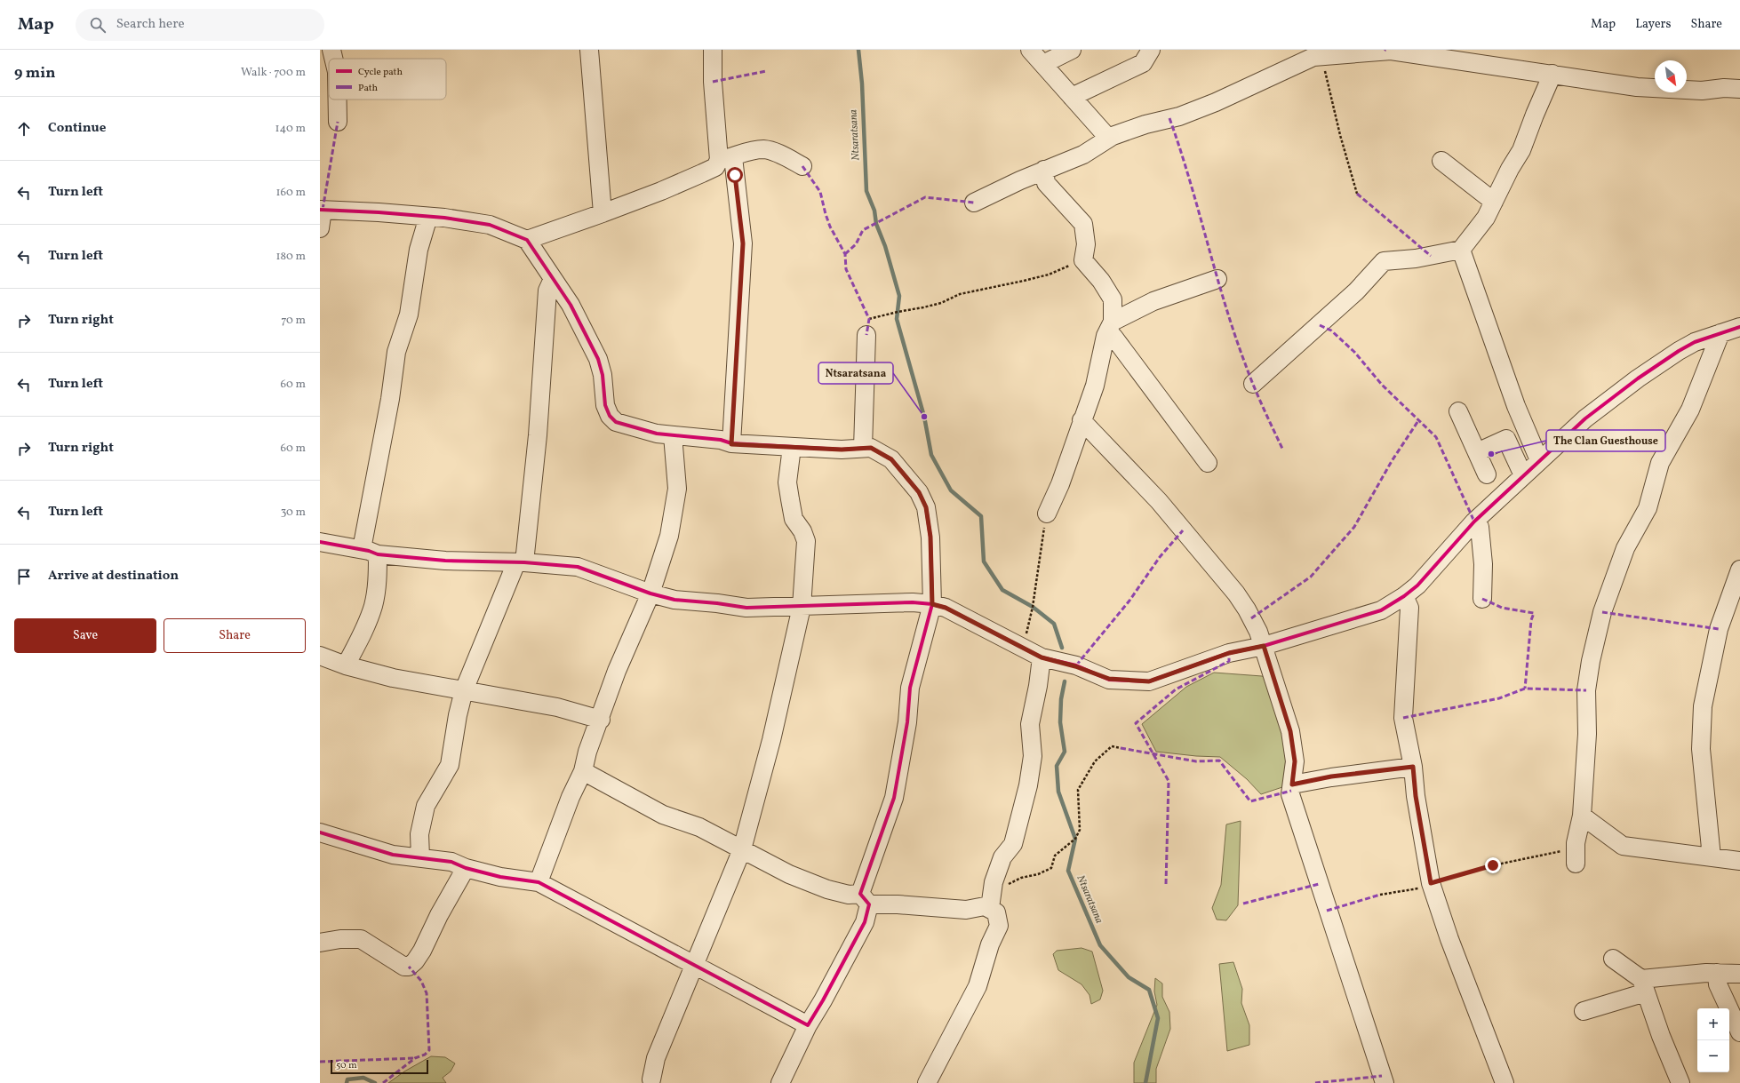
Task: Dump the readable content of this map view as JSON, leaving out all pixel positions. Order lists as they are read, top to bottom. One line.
{"water":["Ntsaratsana"],"places":["Ntsaratsana","The Clan Guesthouse"],"legend":["Cycle path","Path"],"scale_bar":"50 m","north":"bottom right","page":{"header":"Map","search":"Search here","nav":["Map","Layers","Share"],"heading":["9 min","Walk · 700 m"],"list":[["Continue","140 m"],["Turn left","160 m"],["Turn left","180 m"],["Turn right","70 m"],["Turn left","60 m"],["Turn right","60 m"],["Turn left","30 m"],"Arrive at destination"],"buttons":["Save","Share"],"map_buttons":["+","−"],"scale":"50 m"}}
